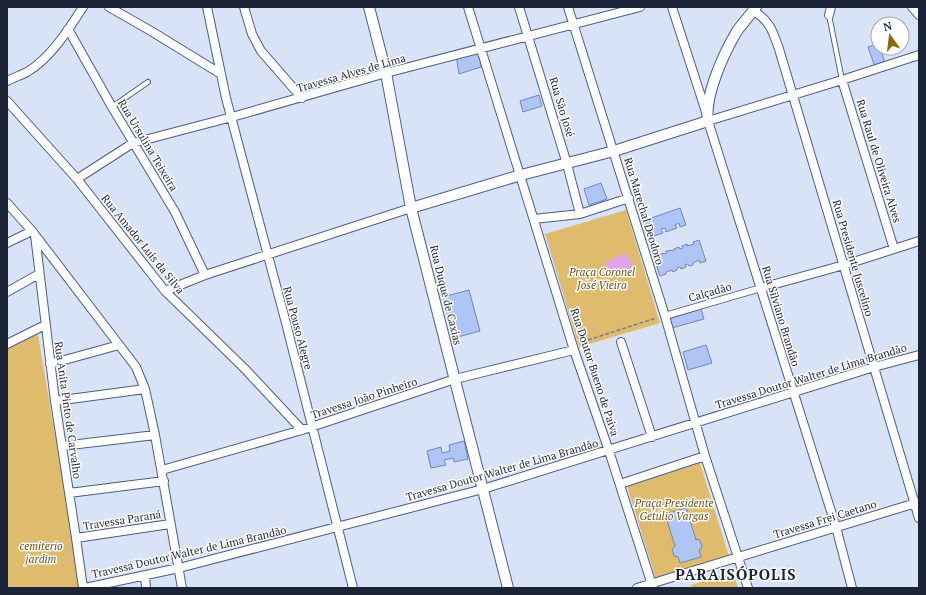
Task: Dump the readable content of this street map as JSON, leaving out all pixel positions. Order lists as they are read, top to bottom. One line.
{"streets":{"street":["Travessa Alves de Lima","Rua São José","Rua Ursulina Teixeira","Rua Raul de Oliveira Alves","Rua Marechal Deodoro","Rua Amador Luis da Silva","Rua Presidente Juscelino","Calçadão","Rua Duque de Caxias","Rua Silviano Brandão","Rua Pouso Alegre","Rua Doutor Bueno de Paiva","Travessa Doutor Walter de Lima Brandão","Travessa João Pinheiro","Rua Anita Pinto de Carvalho","Travessa Frei Caetano","Travessa Paraná"]},"crossings":[["Travessa Alves de Lima","Rua São José"],["Travessa Alves de Lima","Rua Ursulina Teixeira"],["Travessa Alves de Lima","Rua Marechal Deodoro"],["Travessa Alves de Lima","Rua Amador Luis da Silva"],["Travessa Alves de Lima","Rua Duque de Caxias"],["Travessa Alves de Lima","Rua Pouso Alegre"],["Travessa Alves de Lima","Rua Doutor Bueno de Paiva"],["Rua Marechal Deodoro","Calçadão"],["Rua Marechal Deodoro","Travessa Doutor Walter de Lima Brandão"],["Rua Amador Luis da Silva","Travessa João Pinheiro"],["Rua Presidente Juscelino","Travessa Doutor Walter de Lima Brandão"],["Rua Presidente Juscelino","Travessa Frei Caetano"],["Calçadão","Rua Silviano Brandão"],["Rua Duque de Caxias","Travessa Doutor Walter de Lima Brandão"],["Rua Duque de Caxias","Travessa João Pinheiro"],["Rua Silviano Brandão","Travessa Doutor Walter de Lima Brandão"],["Rua Silviano Brandão","Travessa Frei Caetano"],["Rua Pouso Alegre","Travessa Doutor Walter de Lima Brandão"],["Rua Pouso Alegre","Travessa João Pinheiro"],["Rua Doutor Bueno de Paiva","Travessa Doutor Walter de Lima Brandão"],["Rua Doutor Bueno de Paiva","Travessa João Pinheiro"],["Rua Doutor Bueno de Paiva","Travessa Frei Caetano"],["Travessa Doutor Walter de Lima Brandão","Rua Anita Pinto de Carvalho"],["Rua Anita Pinto de Carvalho","Travessa Paraná"]],"districts":["PARAISÓPOLIS"],"parks":["Praça Coronel José Vieira","Praça Presidente Getúlio Vargas","cemiterio jardim"],"north":"top"}
